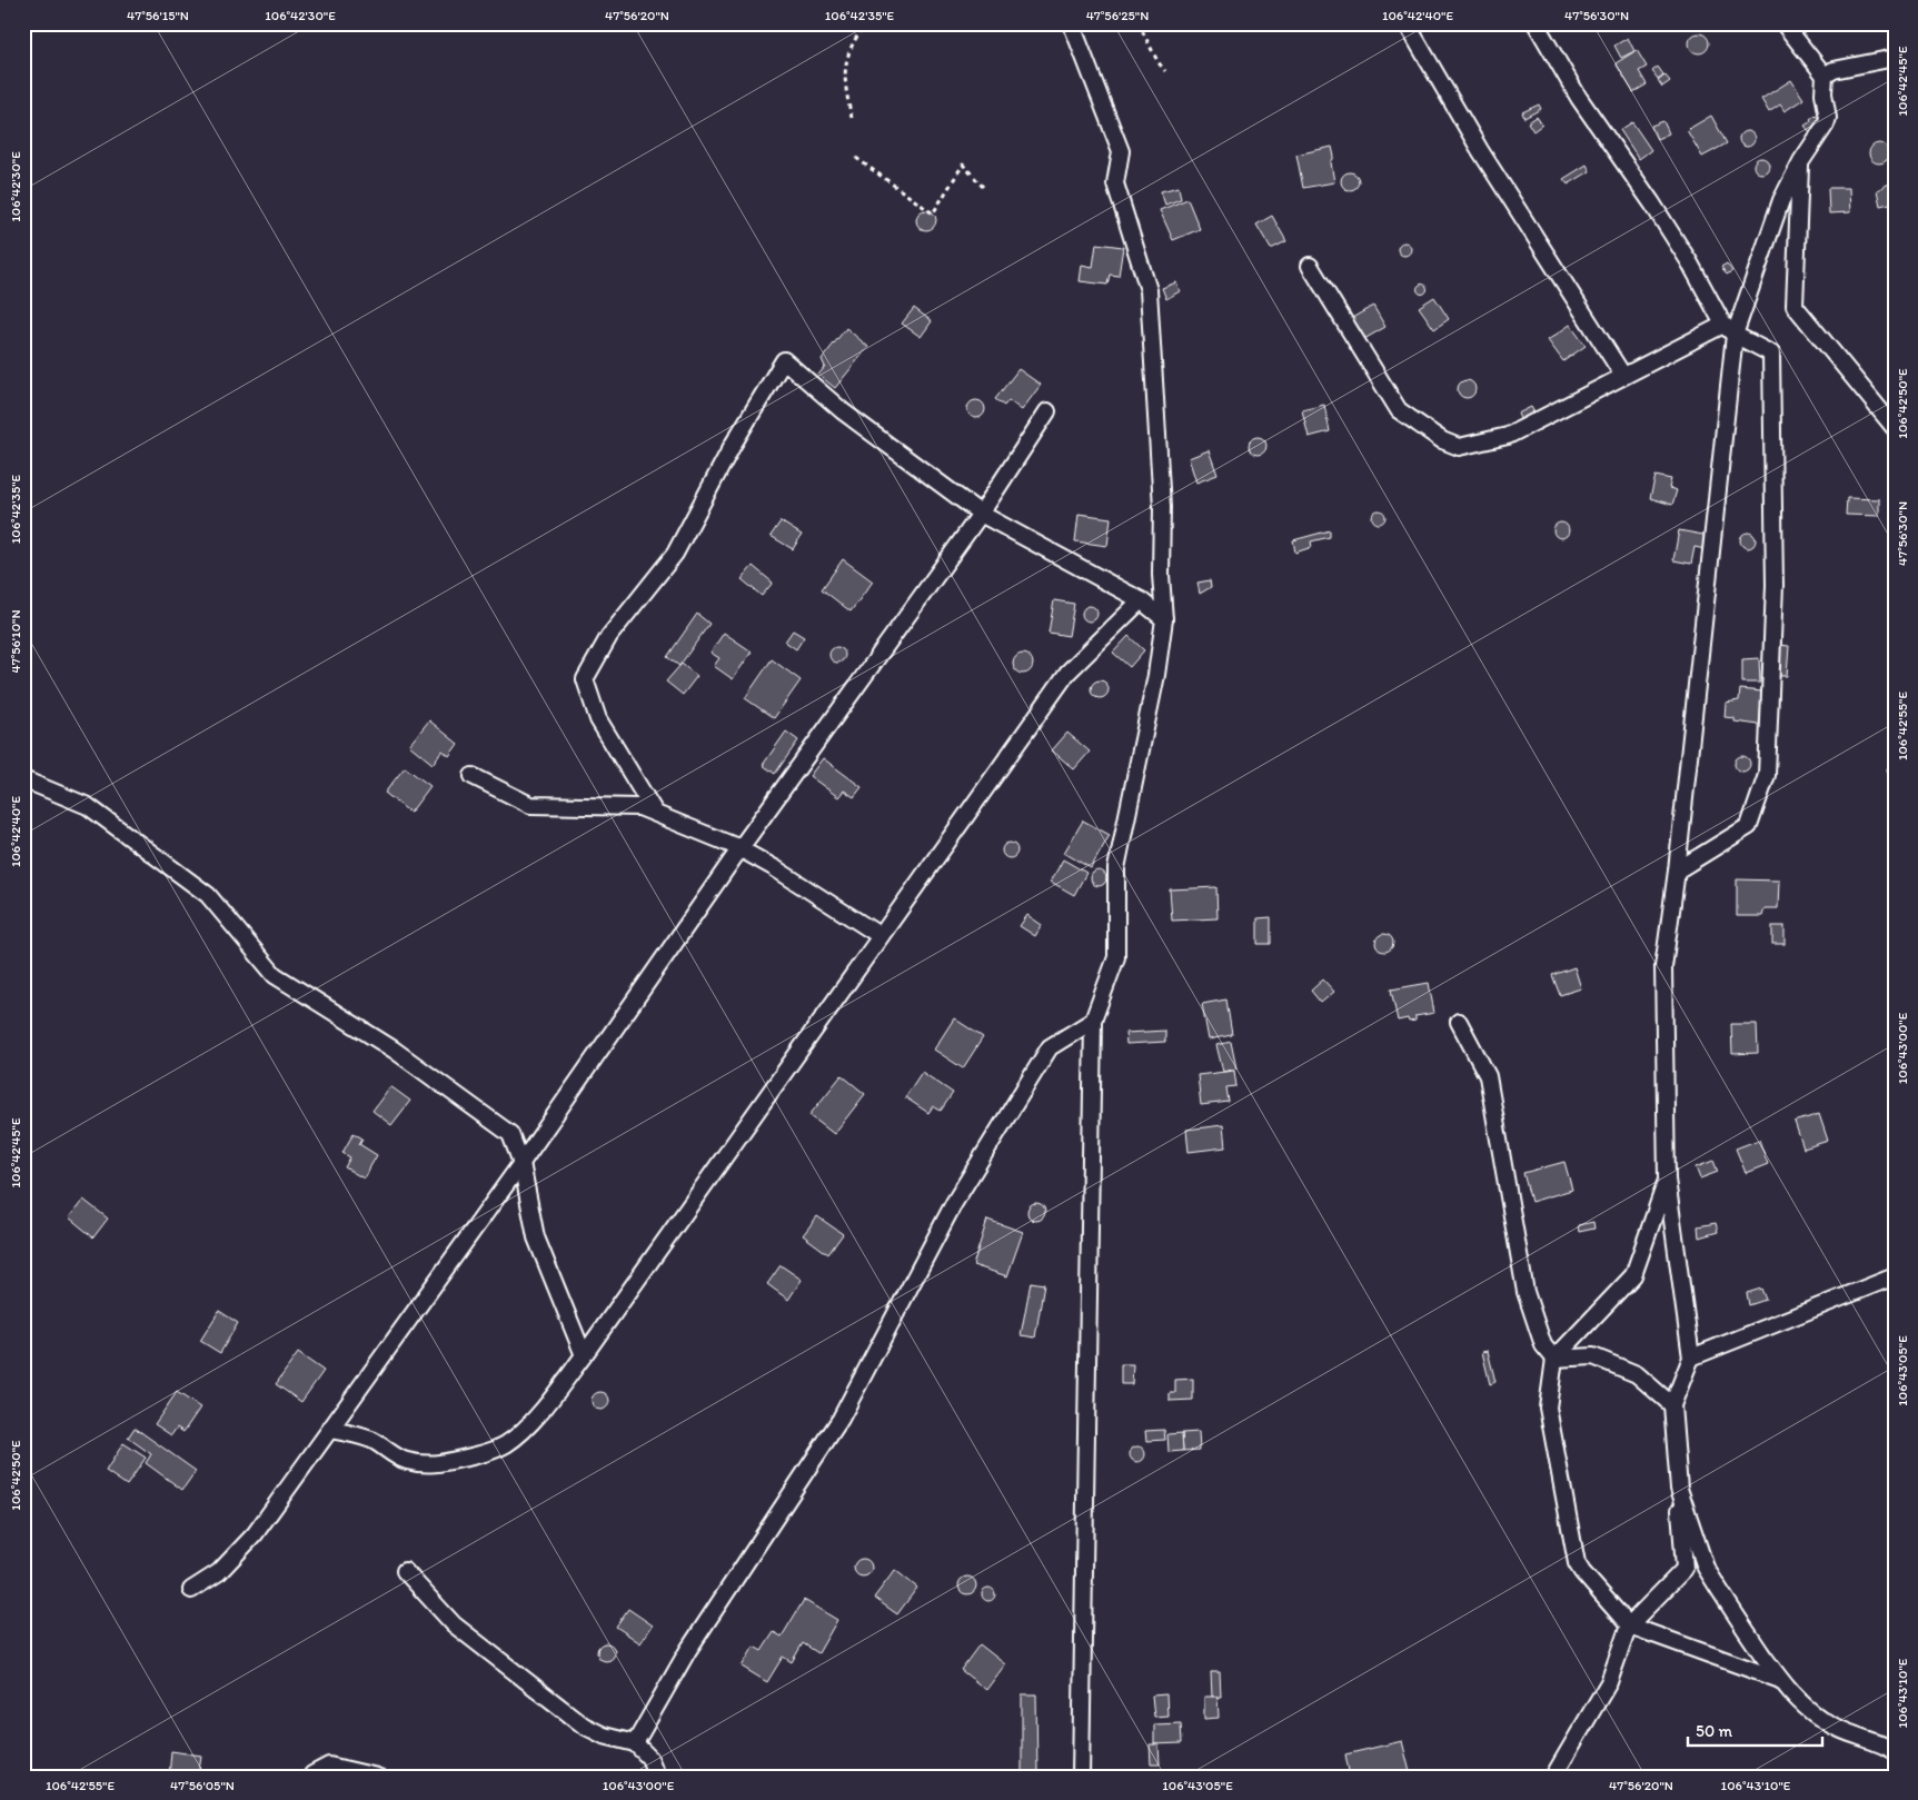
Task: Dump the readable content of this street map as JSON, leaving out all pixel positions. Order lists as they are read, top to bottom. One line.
{"scale_bar":"50 m","coordinates":["47°56'15\"N","106°42'30\"E","47°56'20\"N","106°42'35\"E","47°56'25\"N","106°42'40\"E","47°56'30\"N","106°42'45\"E","106°42'50\"E","47°56'10\"N","106°42'55\"E","106°43'00\"E","106°43'05\"E","106°43'10\"E","47°56'05\"N"]}
